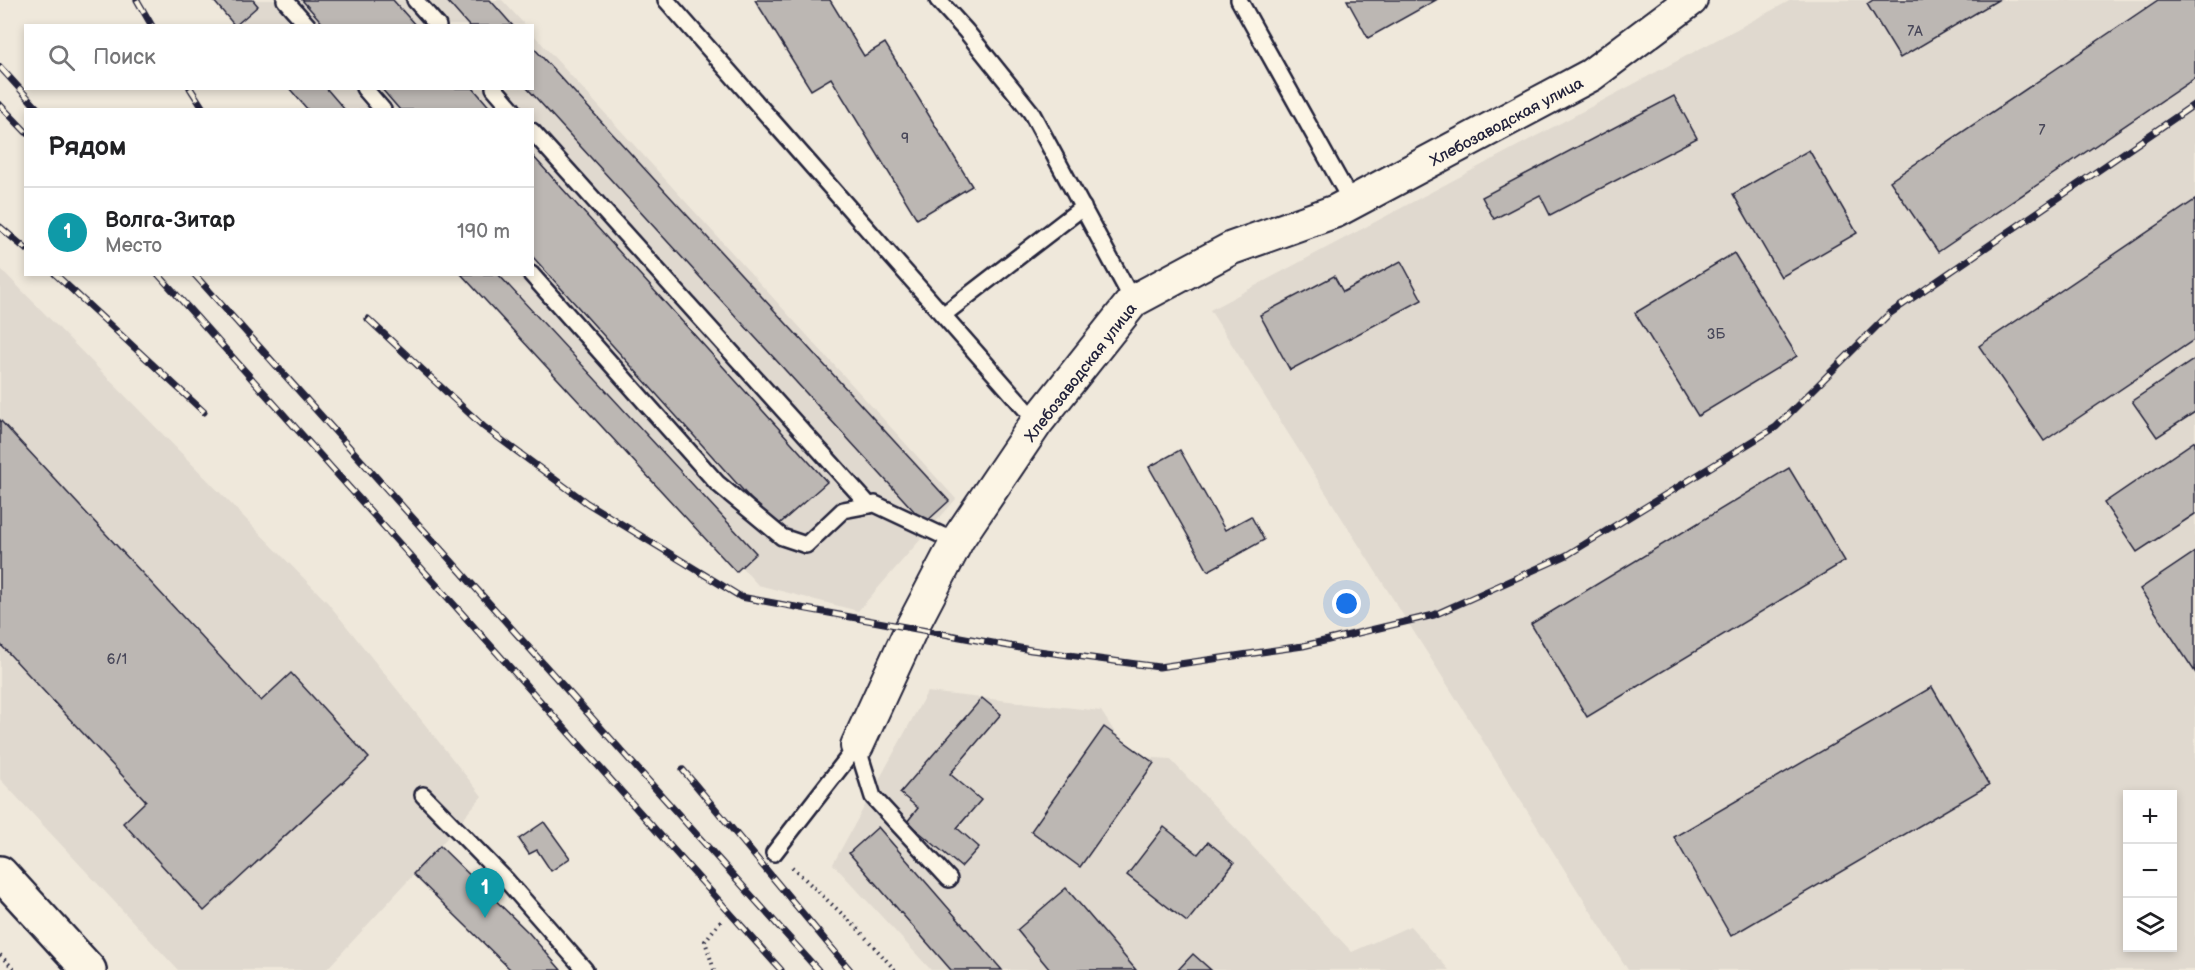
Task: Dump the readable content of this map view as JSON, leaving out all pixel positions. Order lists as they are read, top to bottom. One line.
{"streets":{"street":["Хлебозаводская улица"]},"house_numbers":["7А","7","9","3Б","6/1"],"page":{"search":"Поиск","heading":"Рядом","list":[{"mark":"1","name":"Волга-Зитар","note":"Место","value":"190 m"}],"map_buttons":["+","−"],"pins":"1"}}
